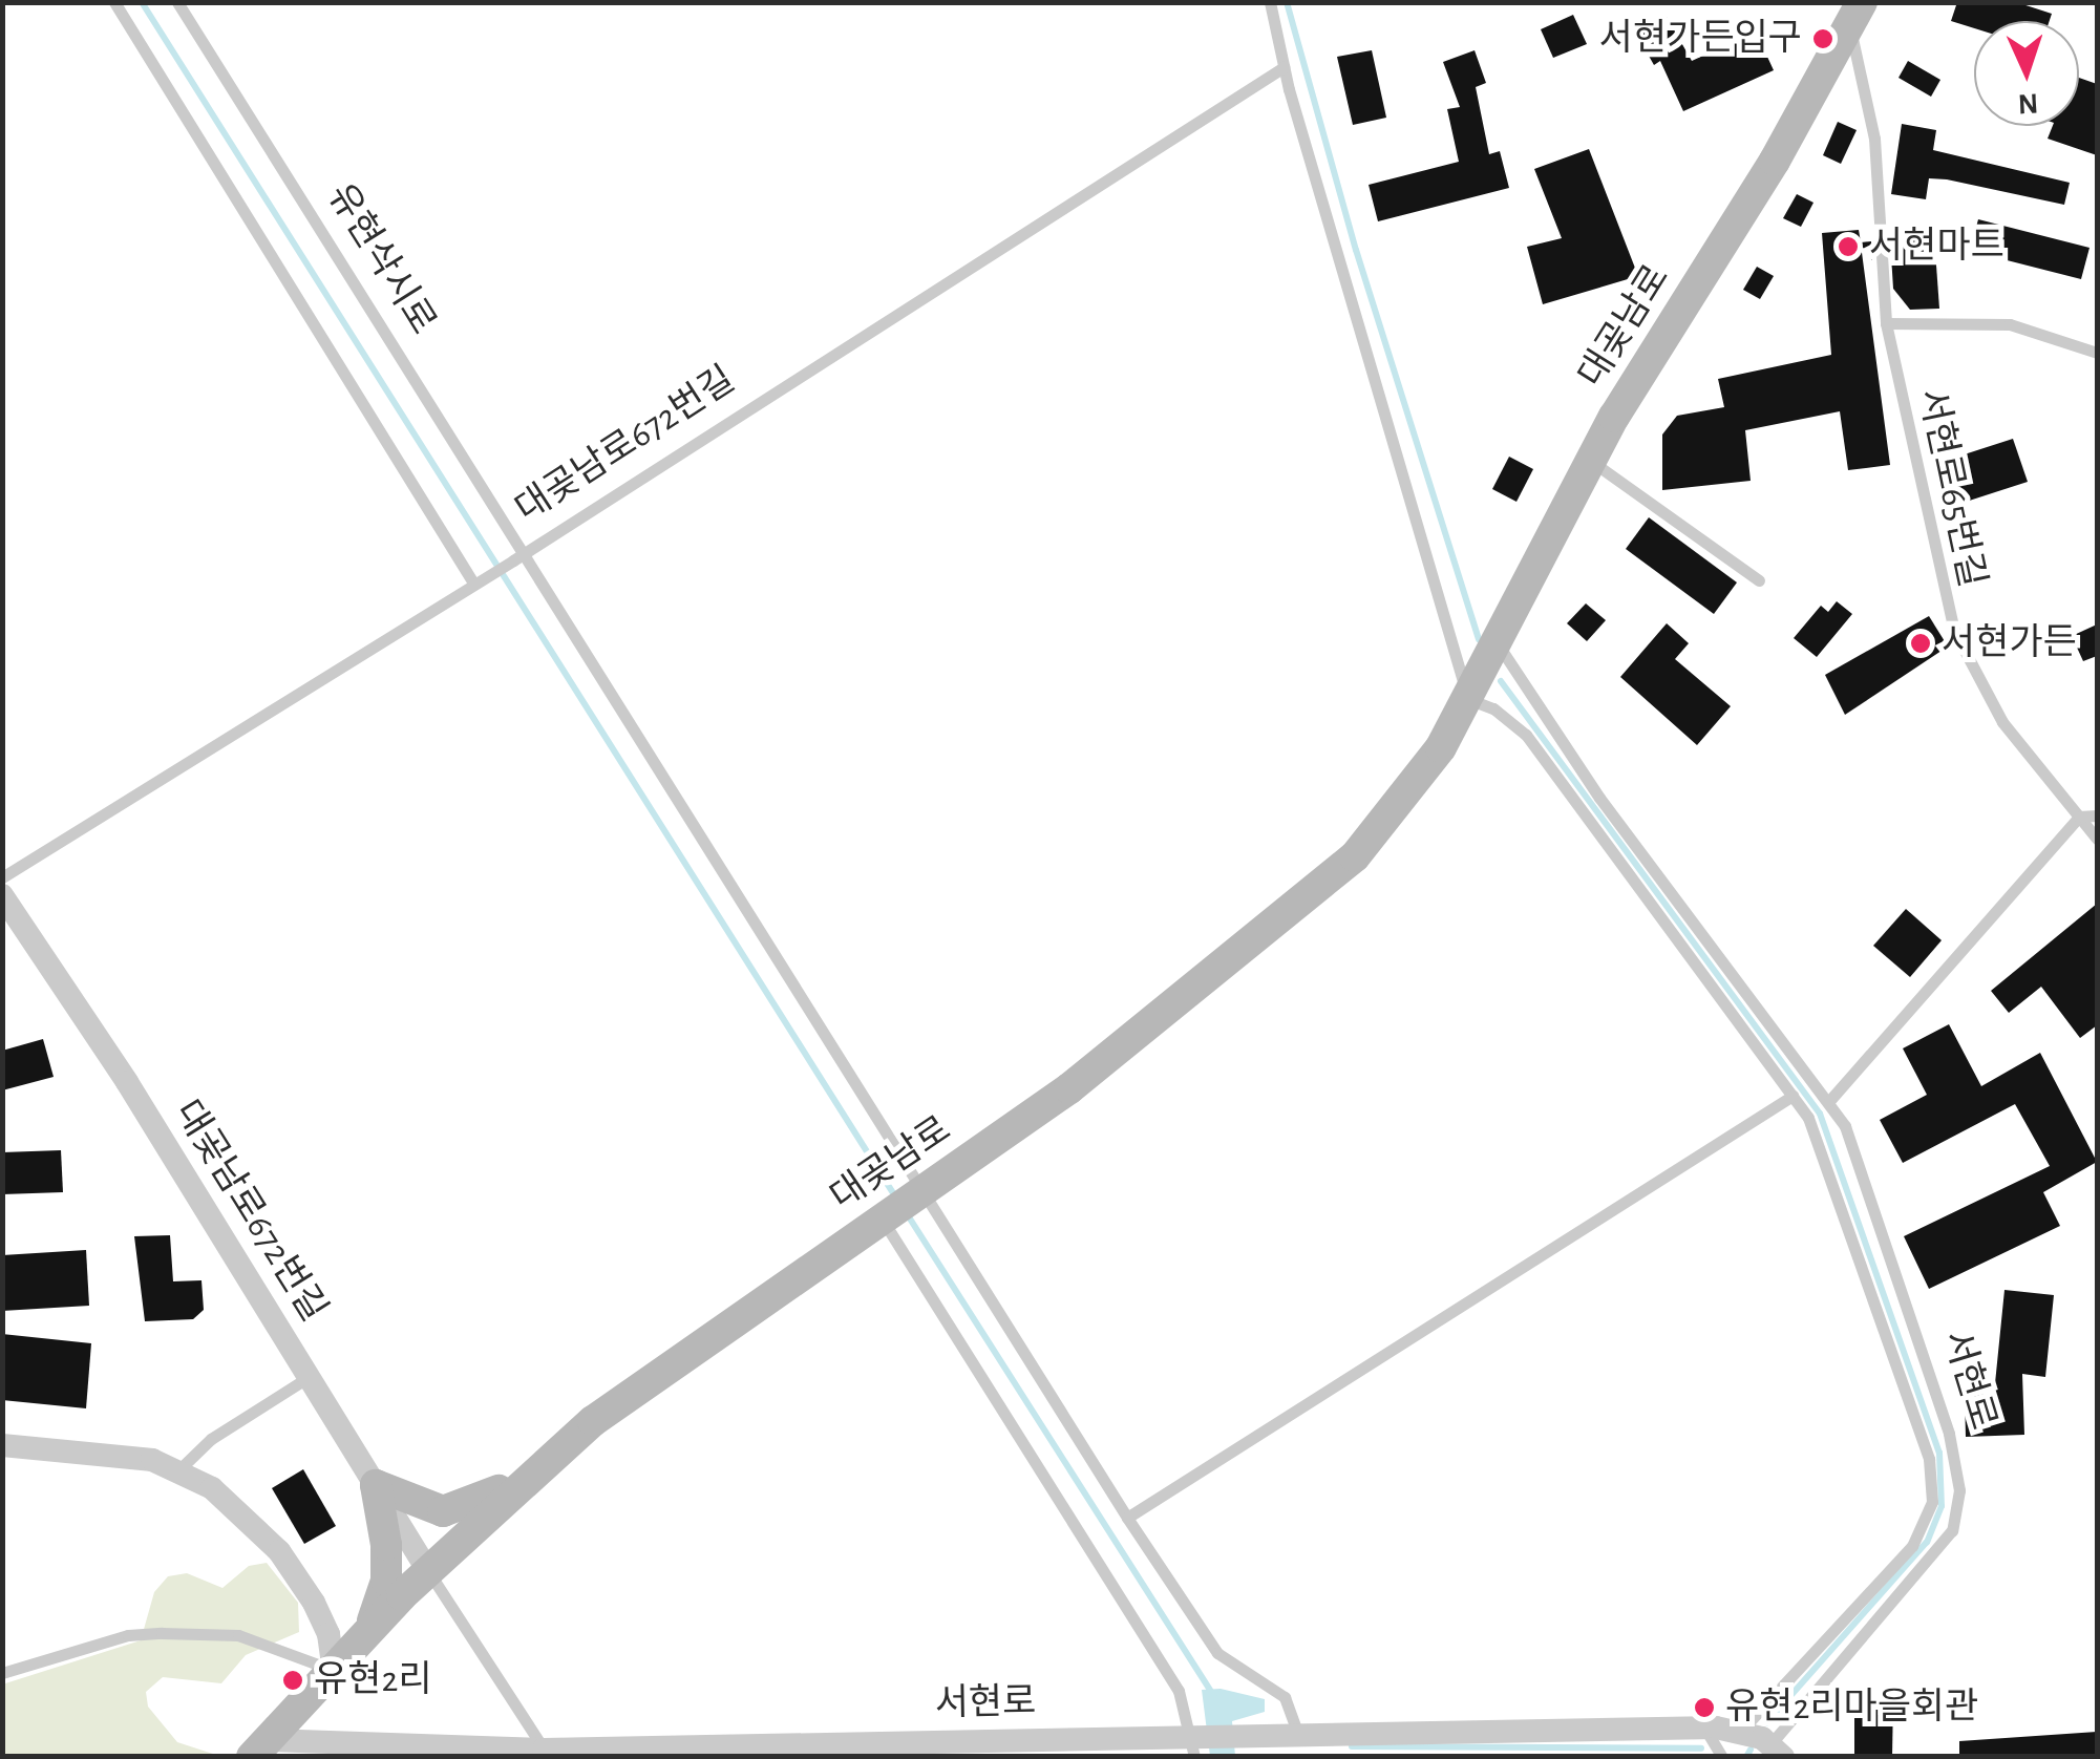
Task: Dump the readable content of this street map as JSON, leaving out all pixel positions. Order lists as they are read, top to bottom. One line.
{"streets":{"street":["대곶남로","대곶남로672번길","서현로"],"lane":["유현삭시로","서현로65번길"]},"crossings":[["유현삭시로","대곶남로"],["유현삭시로","대곶남로672번길"],["유현삭시로","서현로"],["대곶남로","대곶남로672번길"],["대곶남로","서현로65번길"],["대곶남로","서현로"]],"places":["서현가든입구","서현마트","서현가든","유현2리","유현2리마을회관"],"north":"bottom"}
